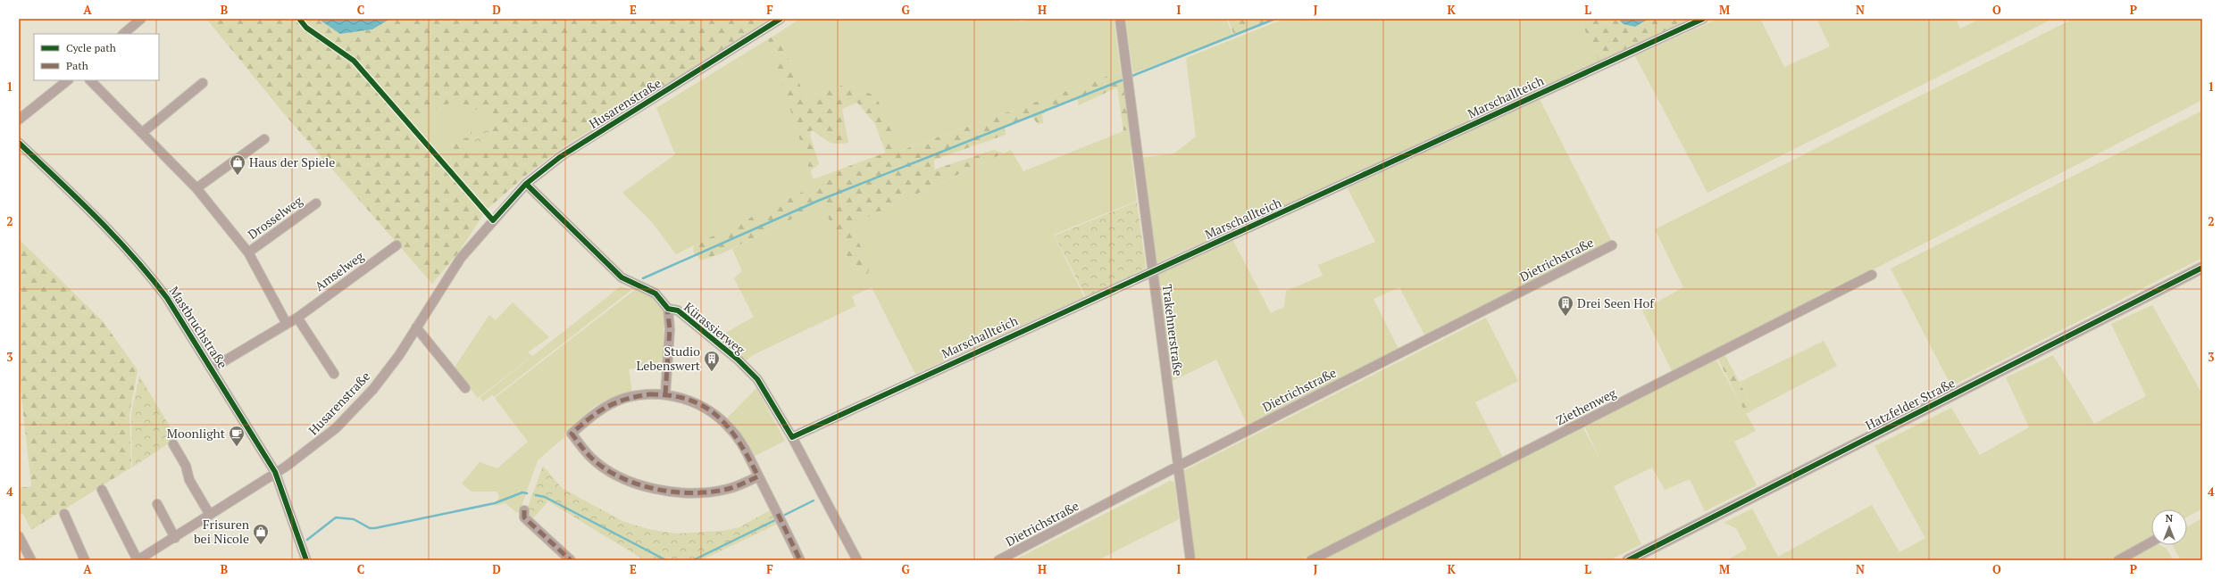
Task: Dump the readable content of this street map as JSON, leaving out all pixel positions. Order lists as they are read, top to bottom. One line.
{"streets":{"street":["Marschallteich","Husarenstraße","Drosselweg","Dietrichstraße","Amselweg","Mastbruchstraße","Kürassierweg","Trakehnerstraße","Hatzfelder Straße","Ziethenweg"]},"crossings":[["Marschallteich","Kürassierweg"],["Marschallteich","Trakehnerstraße"],["Husarenstraße","Mastbruchstraße"],["Husarenstraße","Kürassierweg"],["Drosselweg","Amselweg"],["Dietrichstraße","Trakehnerstraße"],["Amselweg","Mastbruchstraße"]],"places":{"shop":["Haus der Spiele","Frisuren bei Nicole"],"building":["Drei Seen Hof","Studio Lebenswert"],"cafe":["Moonlight"]},"legend":["Cycle path","Path"],"north":"top","grid":{"columns":["A","B","C","D","E","F","G","H","I","J","K","L","M","N","O","P"],"rows":["1","2","3","4"]}}
